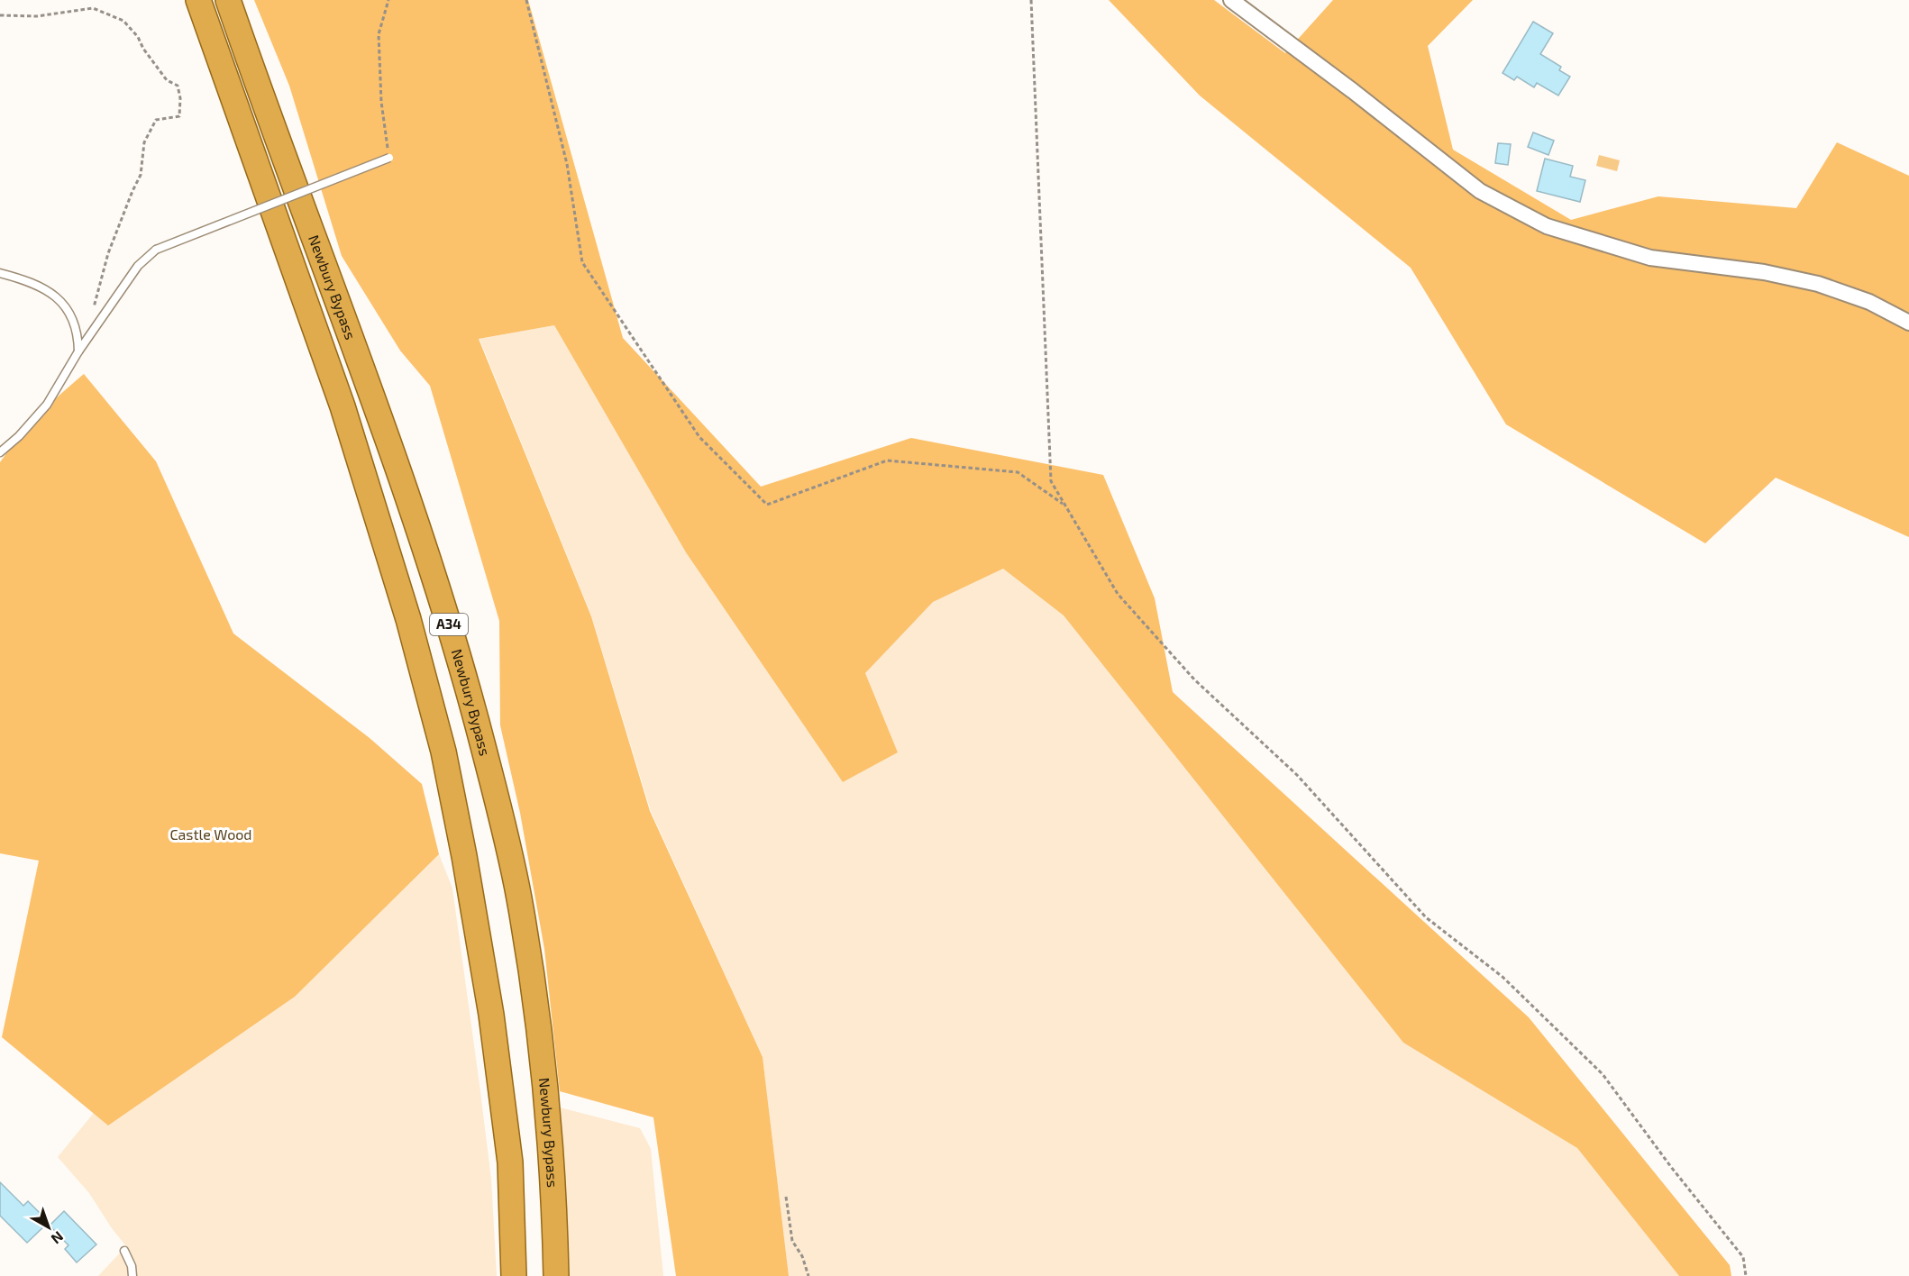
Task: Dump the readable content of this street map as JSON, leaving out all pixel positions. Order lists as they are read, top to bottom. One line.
{"streets":{"highway":["Newbury Bypass","A34"]},"parks":["Castle Wood"],"north":"bottom right"}
